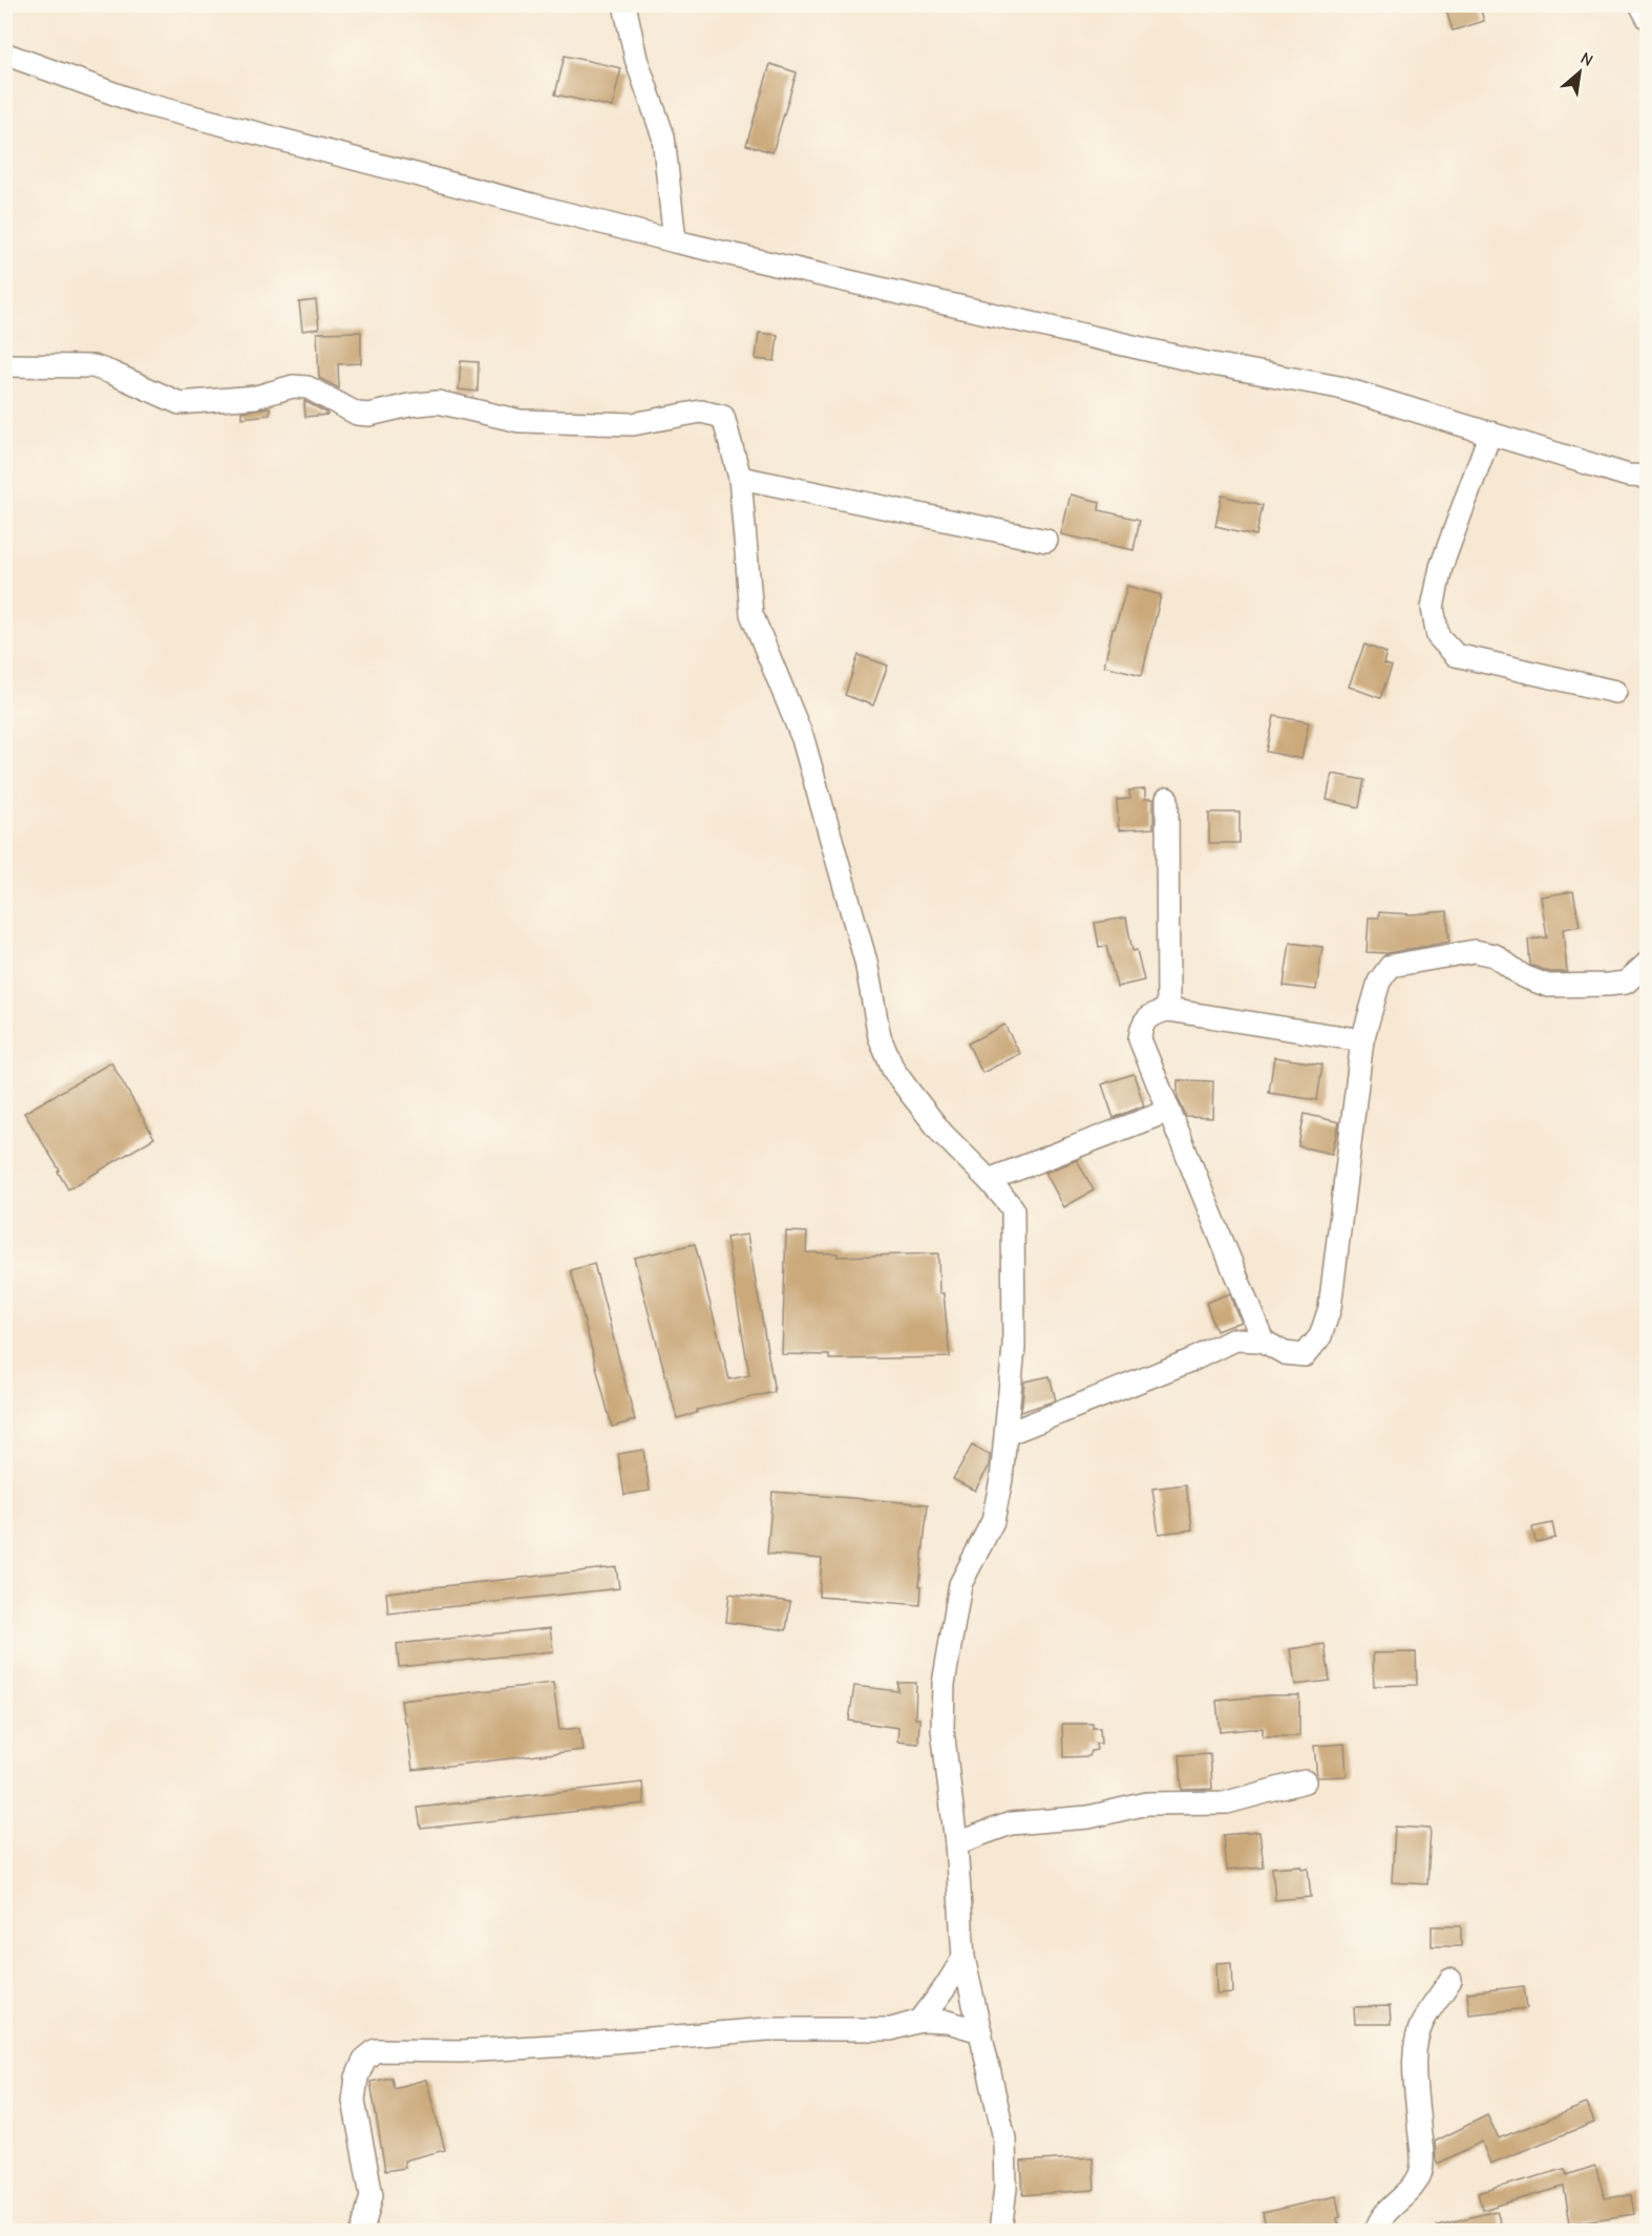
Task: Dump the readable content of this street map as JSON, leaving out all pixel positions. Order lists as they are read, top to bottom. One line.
{"north":"top right"}
